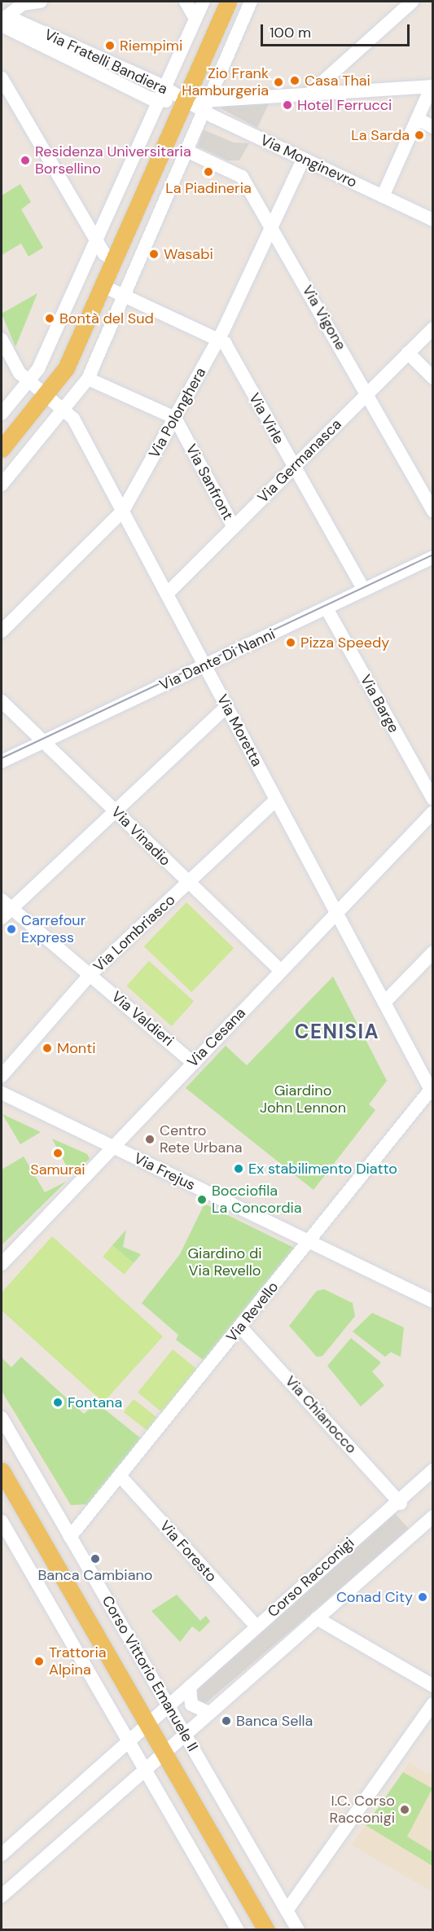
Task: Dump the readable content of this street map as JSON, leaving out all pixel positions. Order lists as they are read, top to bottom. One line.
{"streets":{"main road":["Corso Vittorio Emanuele II"],"street":["Via Fratelli Bandiera","Via Monginevro","Via Vigone","Via Polonghera","Via Virle","Via Germanasca","Via Sanfront","Via Dante Di Nanni","Via Barge","Via Moretta","Via Vinadio","Via Lombriasco","Via Valdieri","Via Cesana","Via Frejus","Via Revello","Via Chianocco","Via Foresto","Corso Racconigi"]},"crossings":[["Via Fratelli Bandiera","Via Monginevro"],["Via Monginevro","Via Polonghera"],["Via Vigone","Via Polonghera"],["Via Vigone","Via Germanasca"],["Via Polonghera","Via Virle"],["Via Polonghera","Via Sanfront"],["Via Polonghera","Via Moretta"],["Via Virle","Via Germanasca"],["Via Virle","Via Dante Di Nanni"],["Via Germanasca","Via Sanfront"],["Via Germanasca","Via Moretta"],["Via Dante Di Nanni","Via Barge"],["Via Dante Di Nanni","Via Moretta"],["Via Dante Di Nanni","Via Vinadio"],["Via Moretta","Via Lombriasco"],["Via Moretta","Via Cesana"],["Via Moretta","Via Revello"],["Via Vinadio","Via Lombriasco"],["Via Vinadio","Via Cesana"],["Via Lombriasco","Via Valdieri"],["Via Valdieri","Via Cesana"],["Via Cesana","Via Frejus"],["Via Frejus","Via Revello"],["Via Revello","Via Chianocco"],["Via Revello","Via Foresto"],["Via Revello","Corso Vittorio Emanuele II"],["Via Chianocco","Corso Racconigi"],["Via Foresto","Corso Racconigi"],["Corso Racconigi","Corso Vittorio Emanuele II"]],"districts":["CENISIA"],"parks":["Giardino John Lennon","Giardino di Via Revello"],"places":["Riempimi","Casa Thai","Zio Frank Hamburgeria","Hotel Ferrucci","La Sarda","Residenza Universitaria Borsellino","La Piadineria","Wasabi","Bontà del Sud","Pizza Speedy","Carrefour Express","Monti","Centro Rete Urbana","Samurai","Ex stabilimento Diatto","Bocciofila La Concordia","Fontana","Banca Cambiano","Conad City","Trattoria Alpina","Banca Sella","I.C. Corso Racconigi"],"scale_bar":"100 m"}
